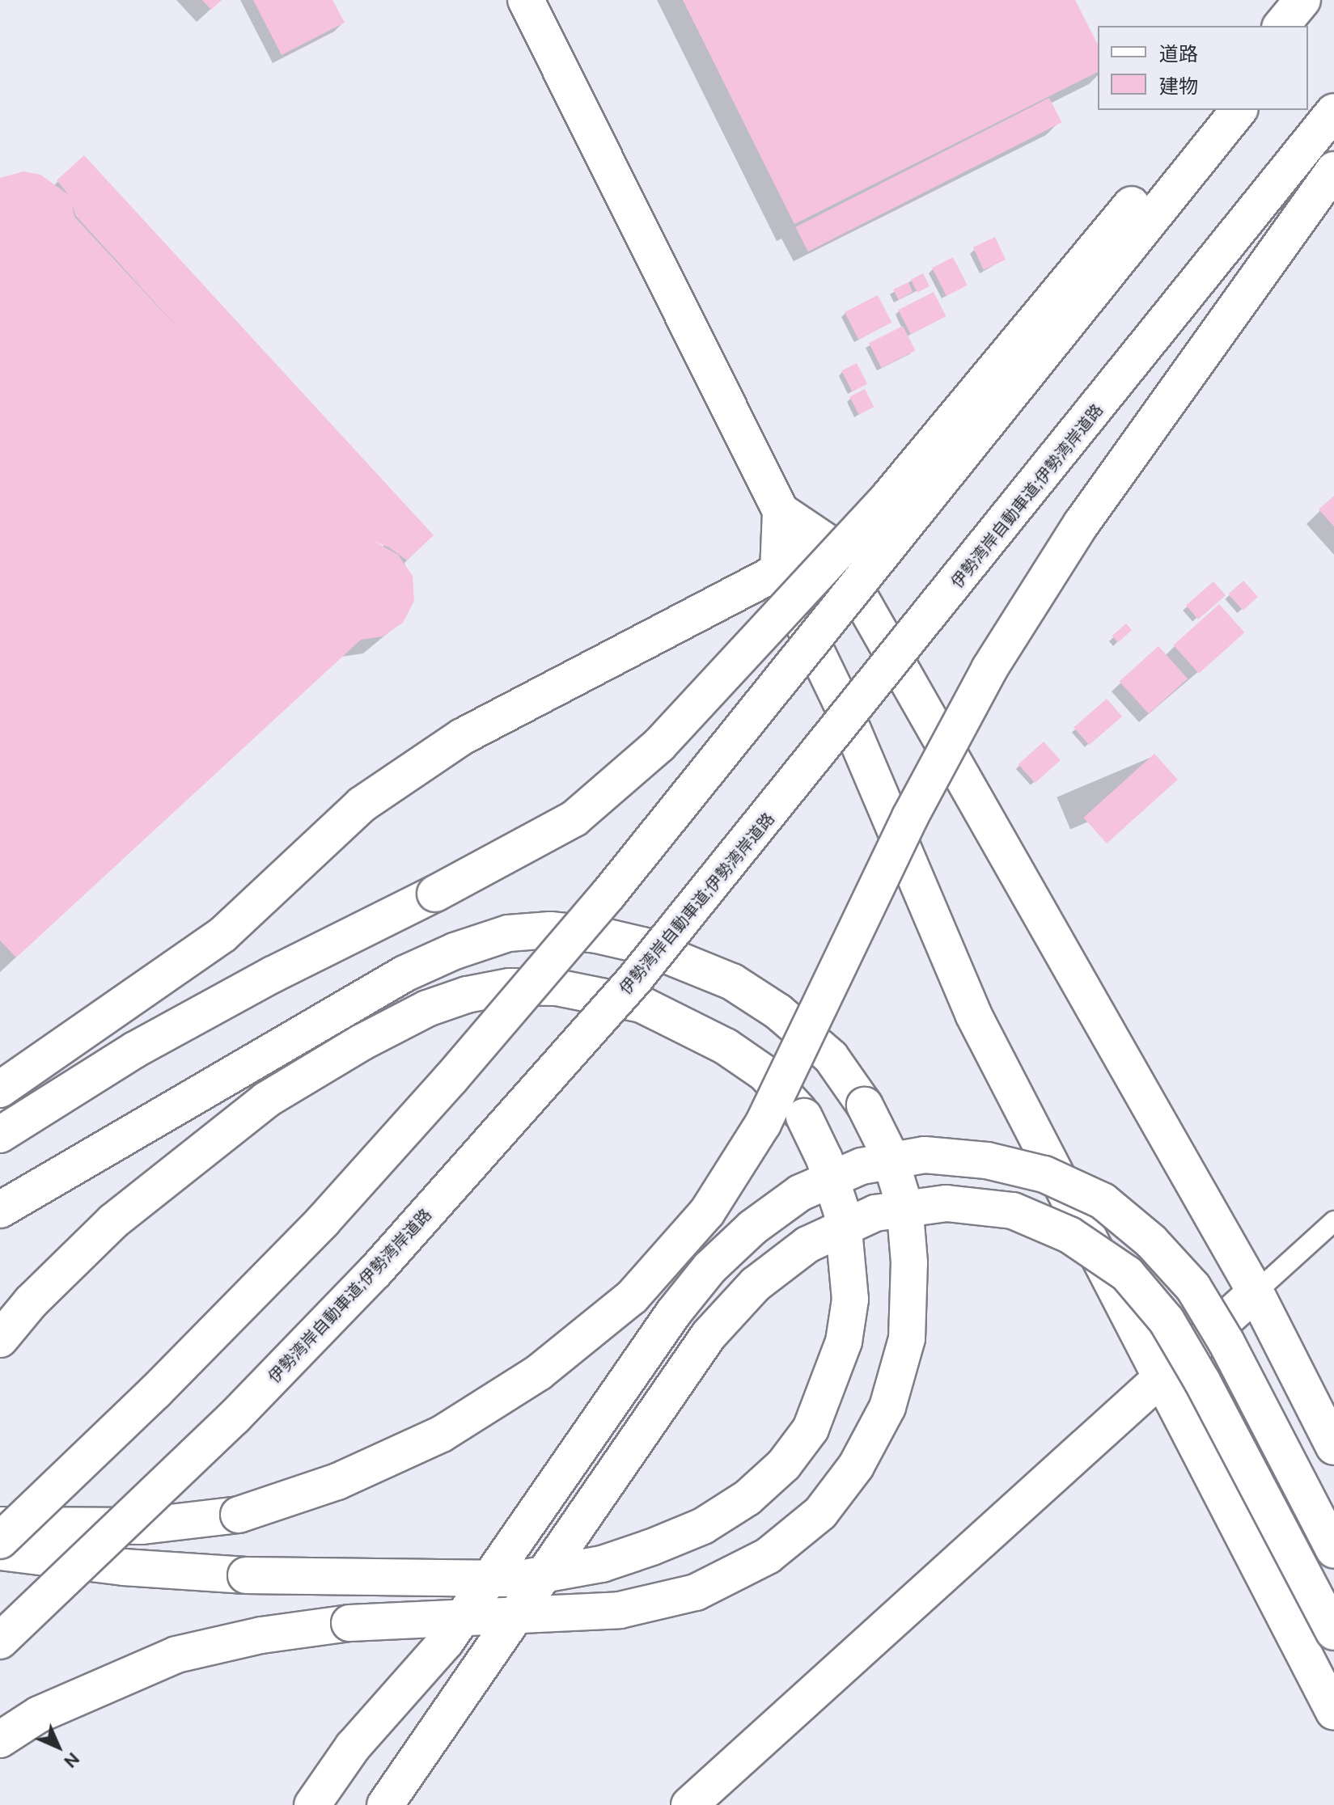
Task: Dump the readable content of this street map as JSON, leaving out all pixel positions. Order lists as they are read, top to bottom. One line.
{"streets":{"main road":["伊勢湾岸自動車道;伊勢湾岸道路"]},"legend":["道路","建物"],"north":"bottom right"}
